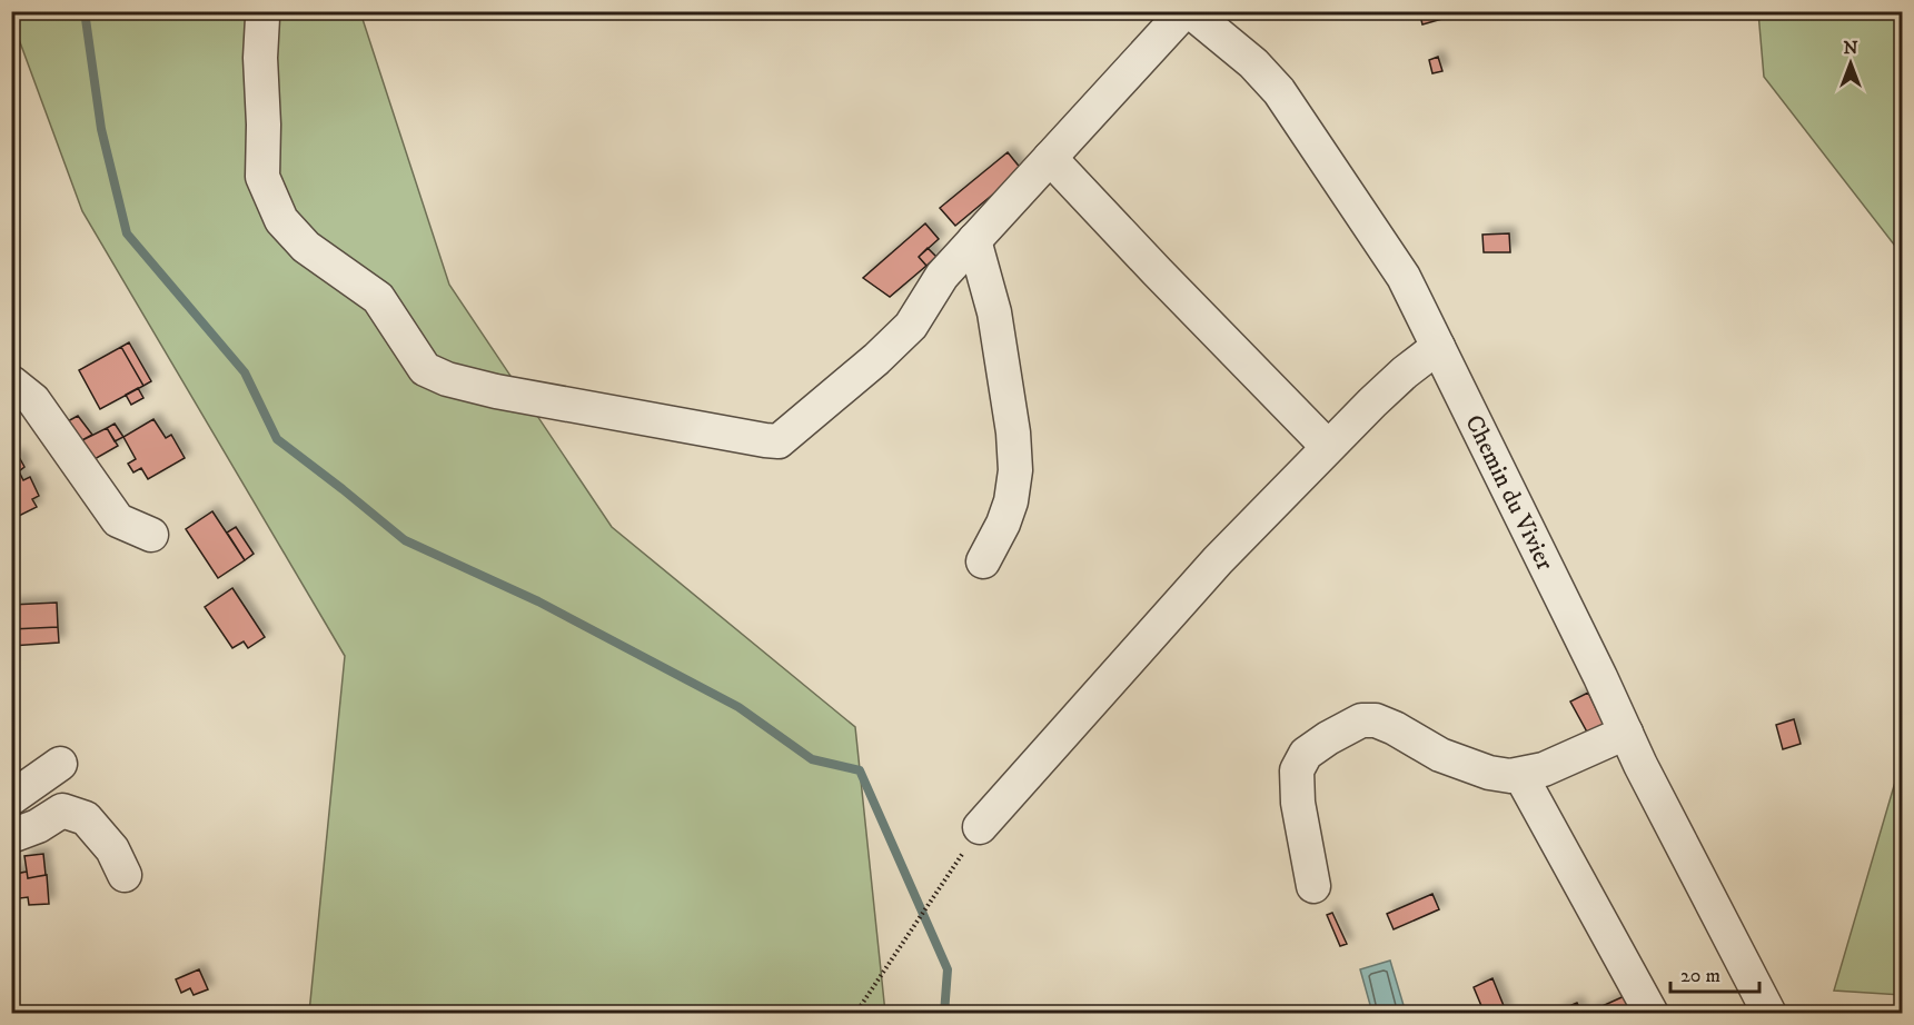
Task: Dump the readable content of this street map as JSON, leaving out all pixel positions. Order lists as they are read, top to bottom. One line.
{"streets":{"street":["Chemin du Vivier"]},"scale_bar":"20 m","north":"top"}
